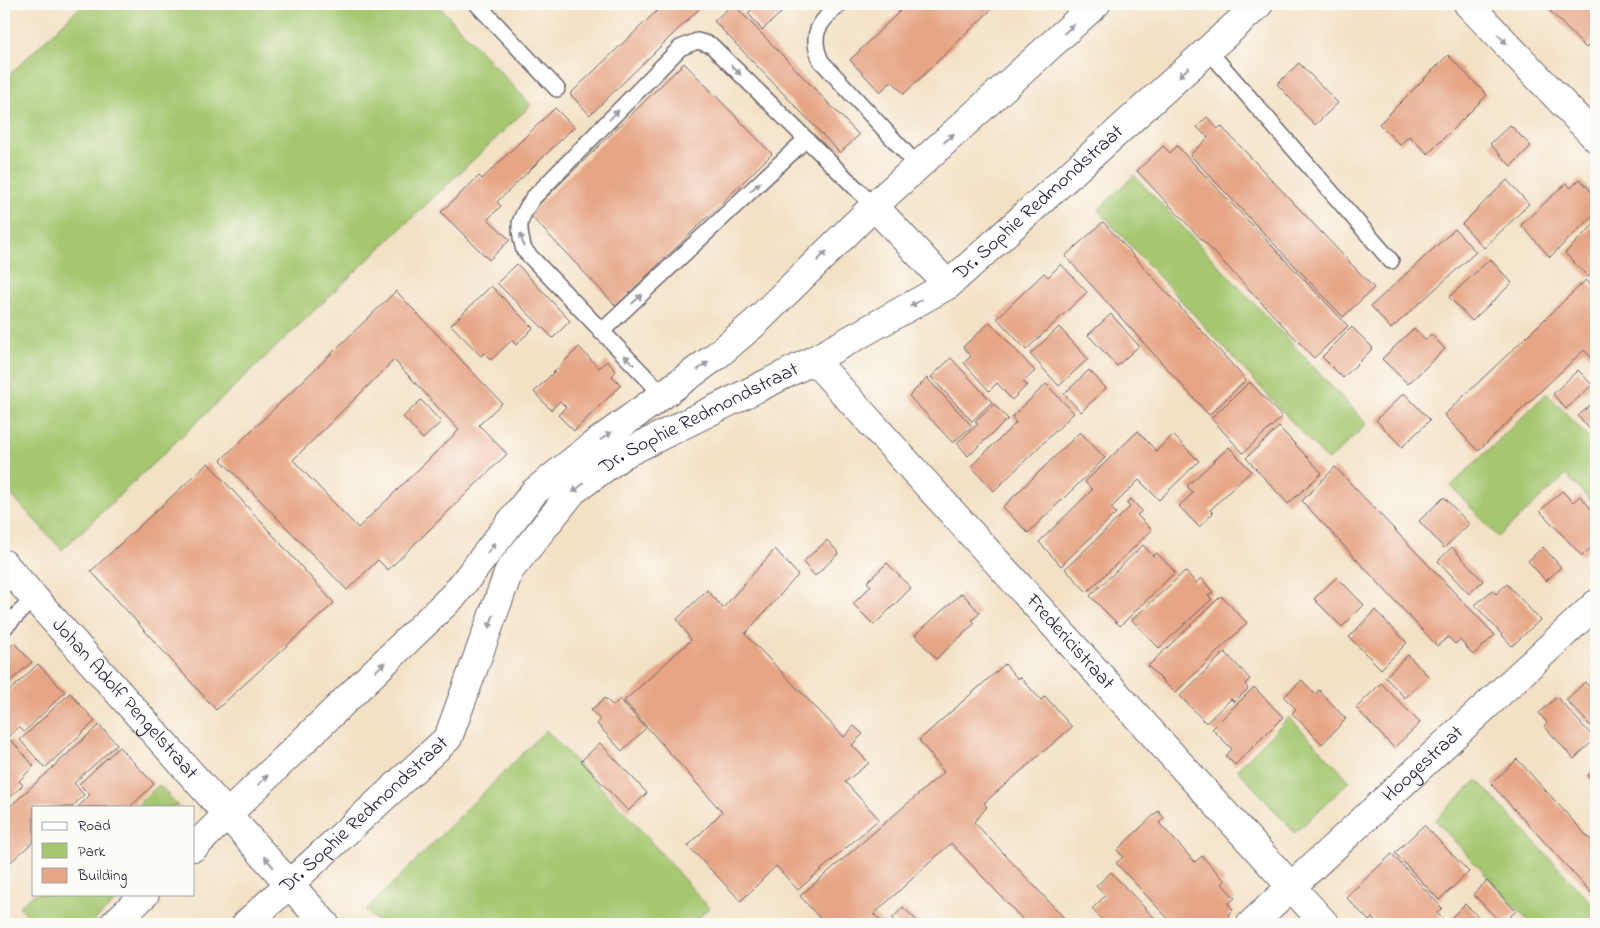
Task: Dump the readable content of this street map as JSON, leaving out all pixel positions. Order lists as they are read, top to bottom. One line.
{"streets":{"street":["Dr. Sophie Redmondstraat","Fredericistraat","Johan Adolf Pengelstraat","Hoogestraat"]},"crossings":[["Dr. Sophie Redmondstraat","Fredericistraat"],["Dr. Sophie Redmondstraat","Johan Adolf Pengelstraat"],["Fredericistraat","Hoogestraat"]],"legend":["Road","Park","Building"]}
